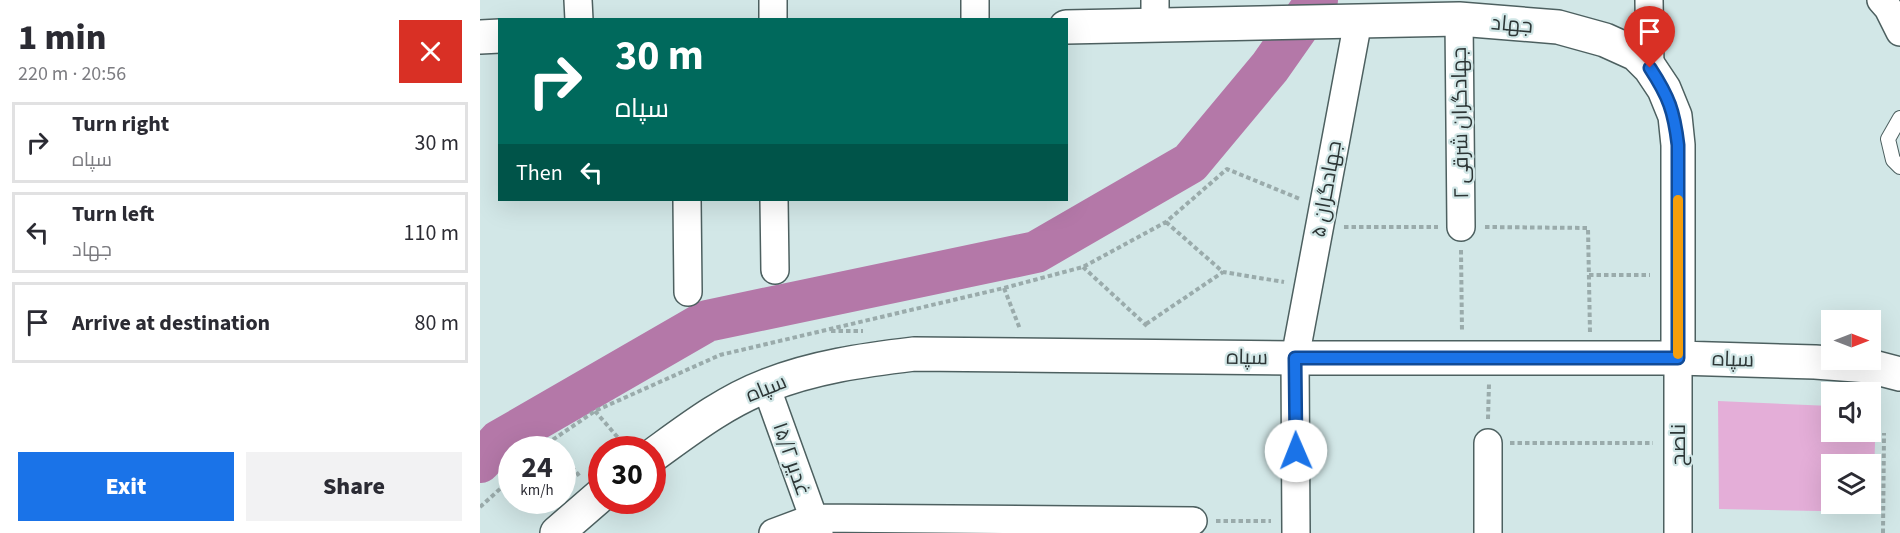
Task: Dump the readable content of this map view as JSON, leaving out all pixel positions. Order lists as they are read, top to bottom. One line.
{"streets":{"street":["جهاد","جهادگران شرقی ۲","جهادگران ۵","سپاه","ناصح","غدیر ۱۵/۲"]},"crossings":[["جهاد","جهادگران شرقی ۲"],["جهاد","جهادگران ۵"],["جهاد","سپاه"],["جهاد","ناصح"],["جهادگران ۵","سپاه"],["سپاه","ناصح"],["سپاه","غدیر ۱۵/۲"]],"north":"right","page":{"heading":["1 min","220 m · 20:56"],"turn":["30 m","سپاه"],"list":[{"name":"Turn right","note":"سپاه","value":"30 m"},{"name":"Turn left","note":"جهاد","value":"110 m"},{"name":"Arrive at destination","value":"80 m"}],"then":"Then","speed":"24 km/h","limit":"30","buttons":["Exit","Share"]}}
